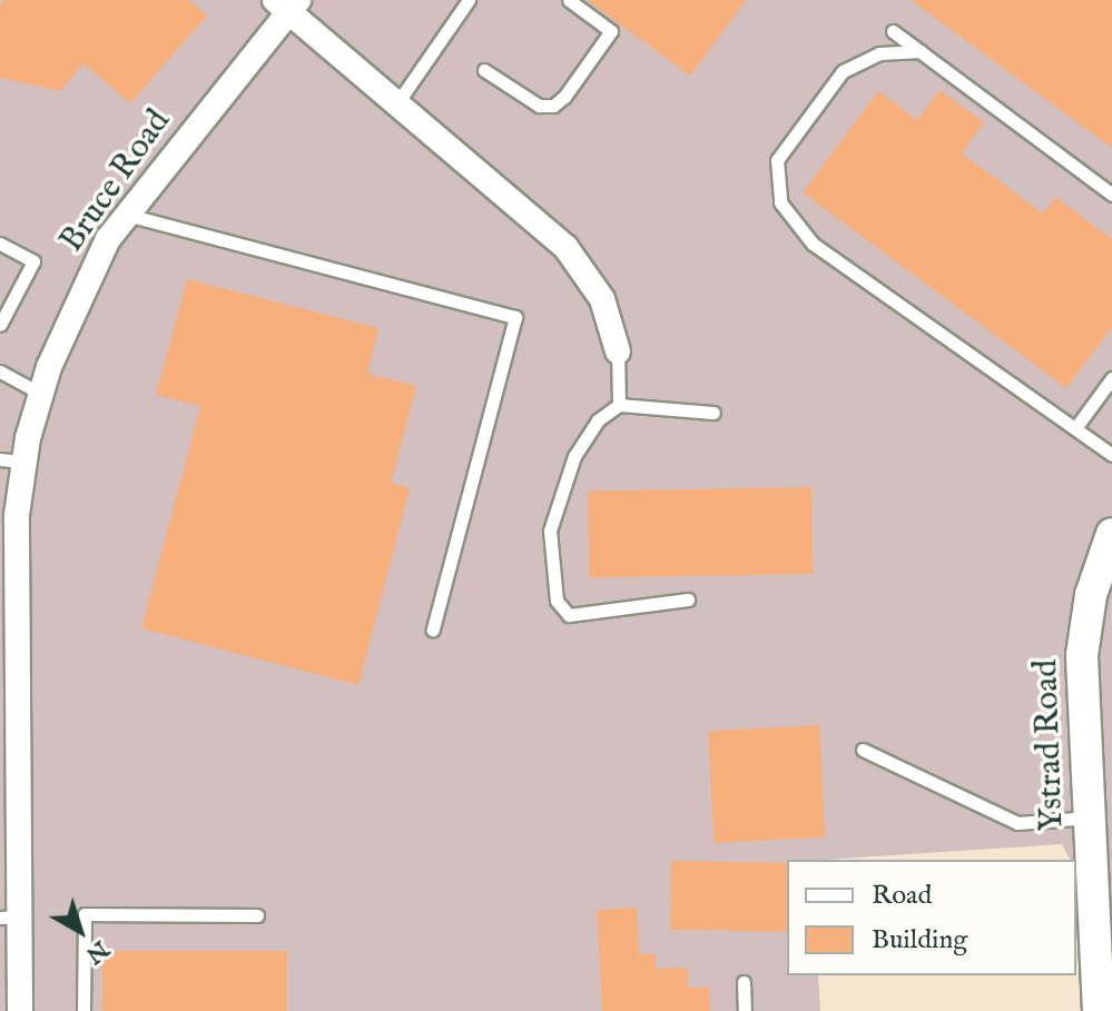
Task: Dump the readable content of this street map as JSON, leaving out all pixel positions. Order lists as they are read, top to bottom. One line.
{"streets":{"street":["Bruce Road","Ystrad Road"]},"legend":["Road","Building"],"north":"bottom right"}
